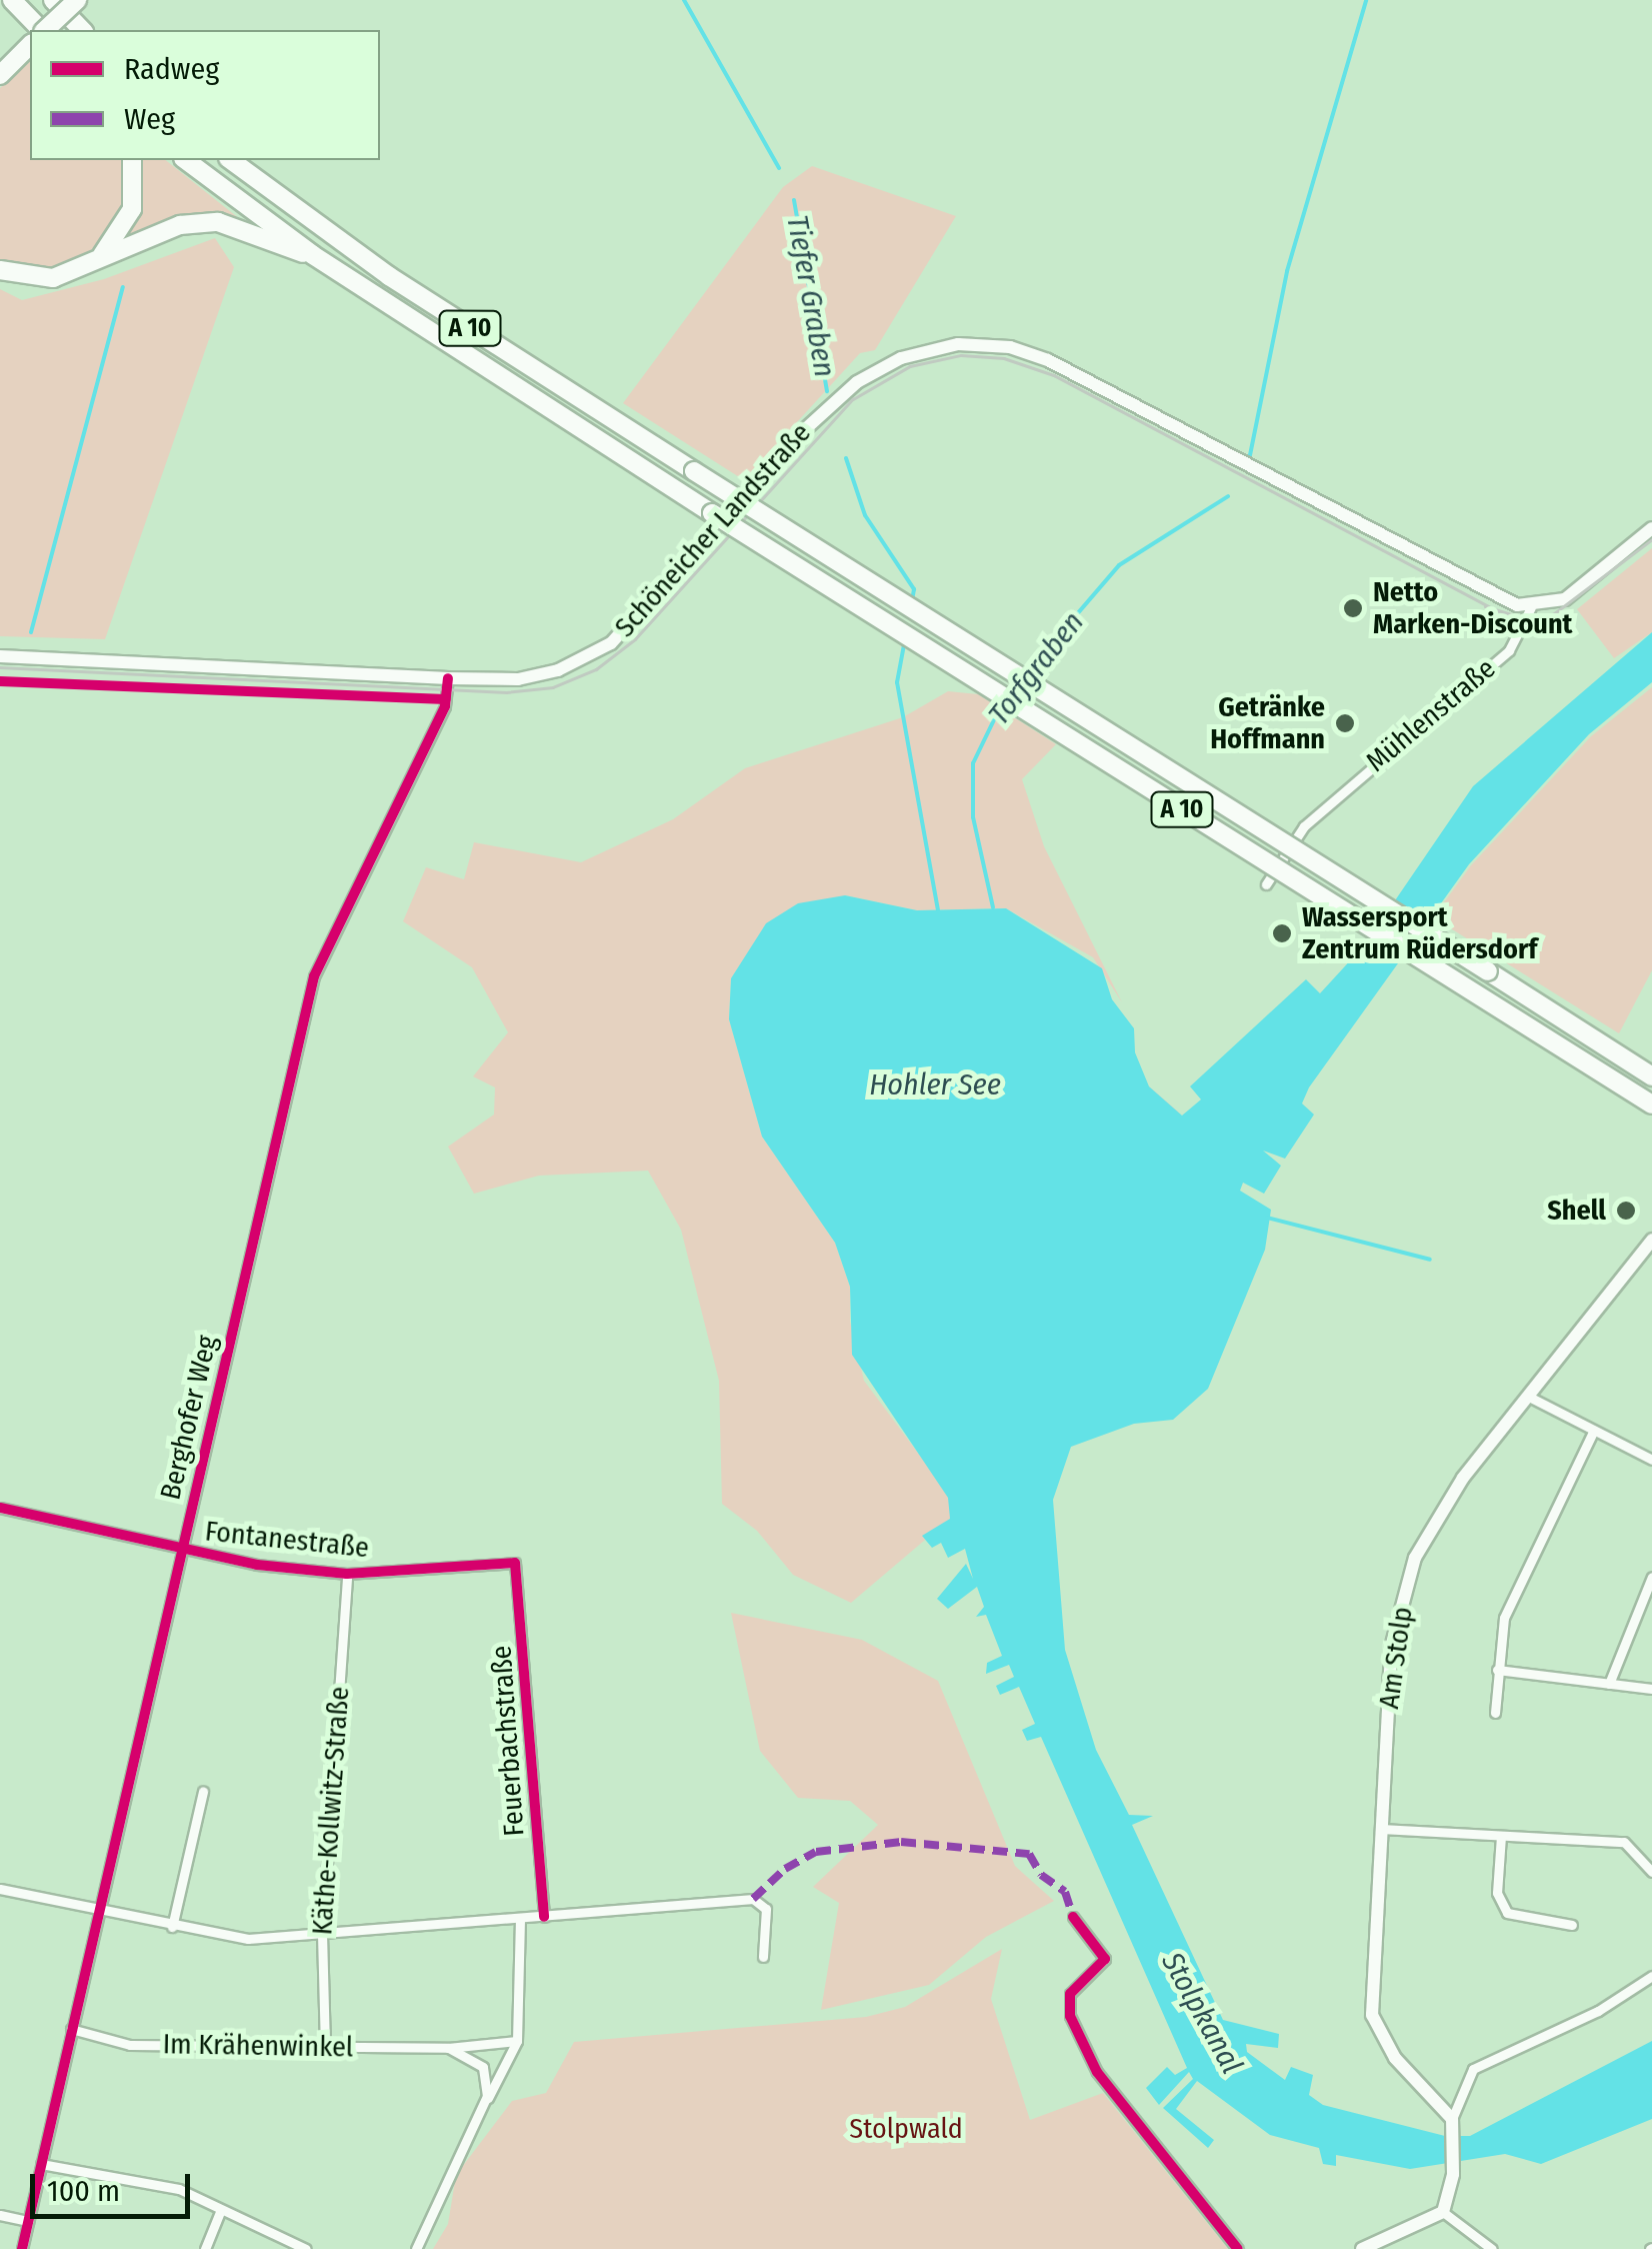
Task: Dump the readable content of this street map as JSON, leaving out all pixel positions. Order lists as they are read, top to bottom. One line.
{"streets":{"highway":["A 10"],"main road":["Schöneicher Landstraße","Am Stolp"],"street":["Mühlenstraße","Berghofer Weg","Fontanestraße","Feuerbachstraße","Käthe-Kollwitz-Straße","Im Krähenwinkel"]},"crossings":[["Schöneicher Landstraße","Mühlenstraße"],["Schöneicher Landstraße","Berghofer Weg"],["Berghofer Weg","Fontanestraße"],["Berghofer Weg","Im Krähenwinkel"],["Fontanestraße","Feuerbachstraße"],["Fontanestraße","Käthe-Kollwitz-Straße"],["Käthe-Kollwitz-Straße","Im Krähenwinkel"]],"water":["Tiefer Graben","Torfgraben","Hohler See","Stolpkanal"],"parks":["Stolpwald"],"places":["Netto Marken-Discount","Getränke Hoffmann","Wassersport Zentrum Rüdersdorf","Shell"],"legend":["Radweg","Weg"],"scale_bar":"100 m"}
